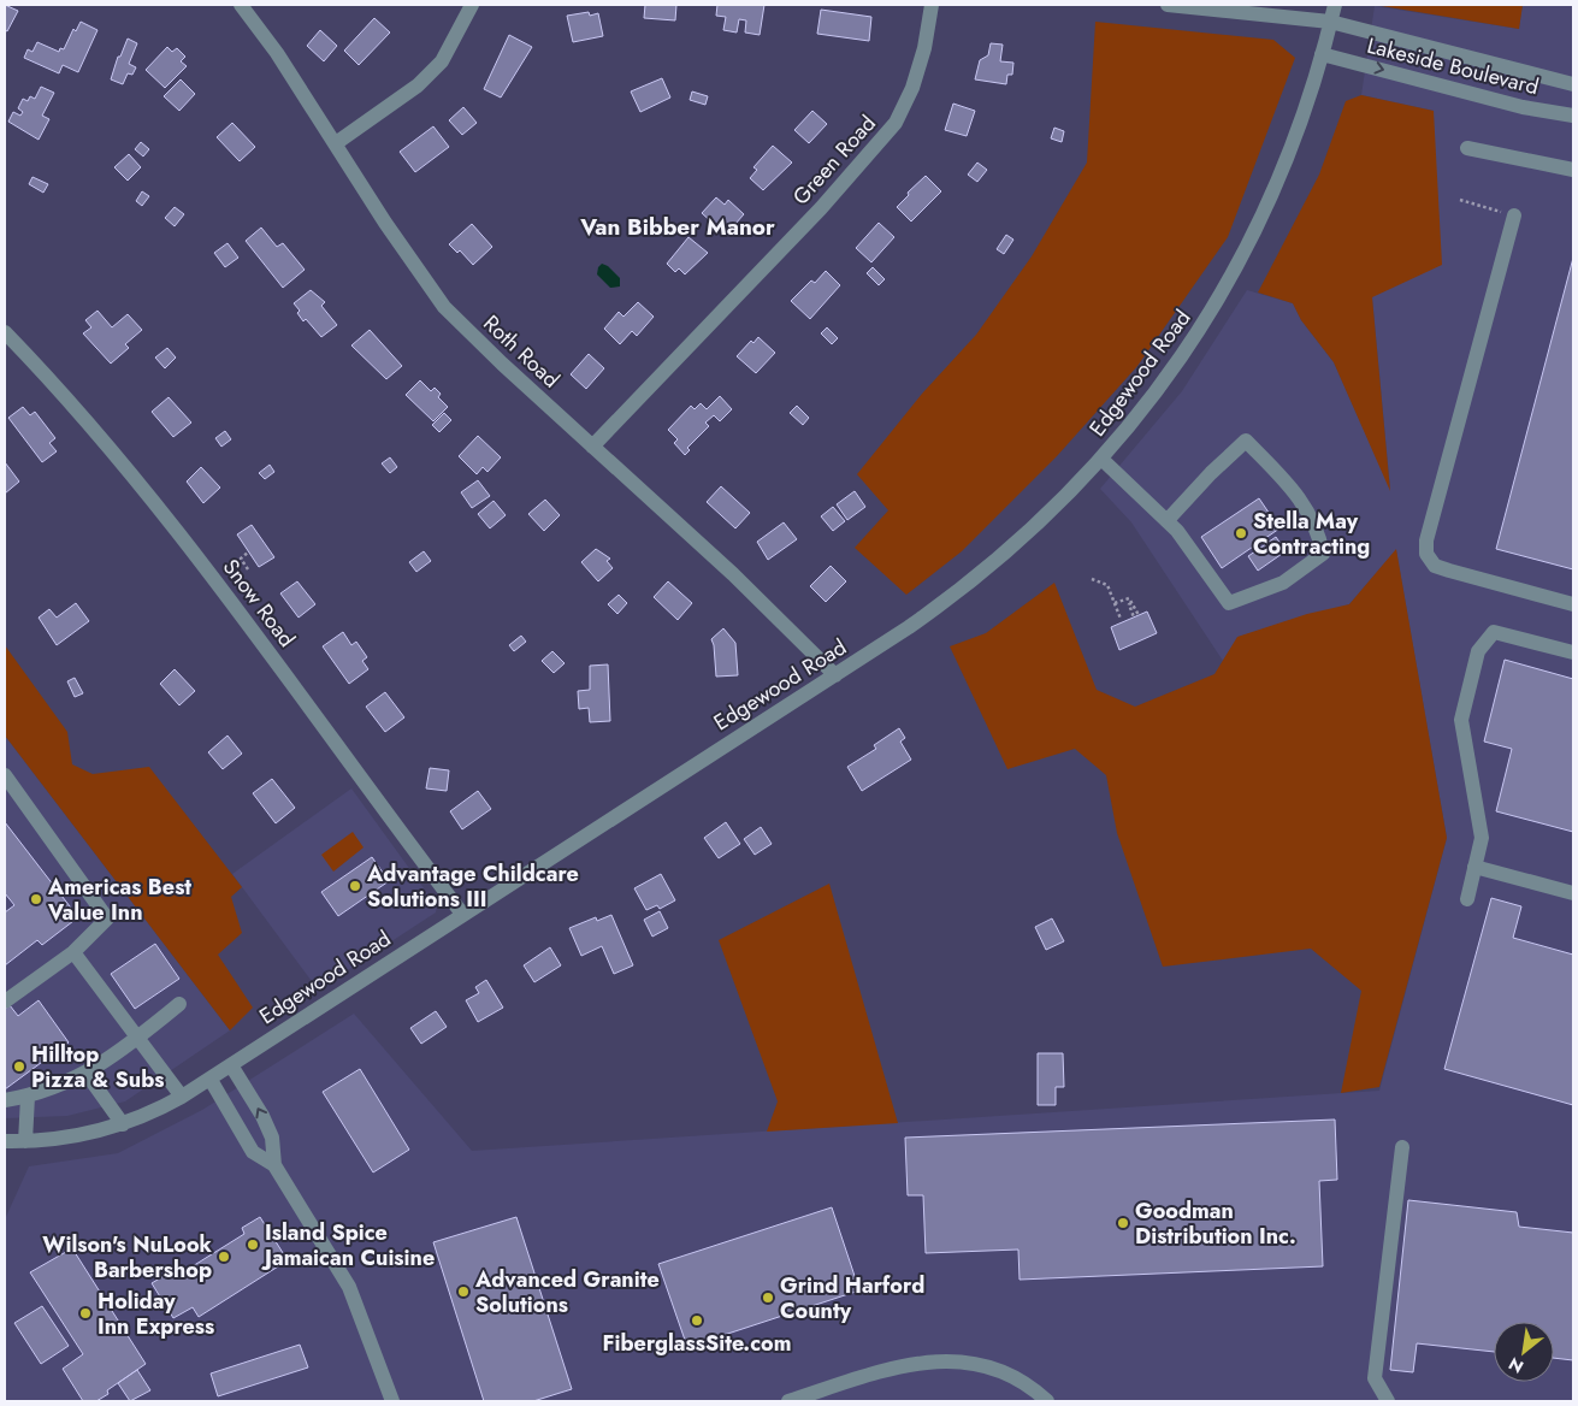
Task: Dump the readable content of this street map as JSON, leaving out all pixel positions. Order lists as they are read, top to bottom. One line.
{"streets":{"street":["Lakeside Boulevard","Green Road","Roth Road","Edgewood Road","Snow Road"]},"crossings":[["Lakeside Boulevard","Edgewood Road"],["Green Road","Roth Road"],["Roth Road","Edgewood Road"],["Edgewood Road","Snow Road"]],"districts":["Van Bibber Manor"],"places":["Stella May Contracting","Advantage Childcare Solutions III","Americas Best Value Inn","Hilltop Pizza & Subs","Goodman Distribution Inc.","Island Spice Jamaican Cuisine","Wilson's NuLook Barbershop","Advanced Granite Solutions","Grind Harford County","Holiday Inn Express","FiberglassSite.com"],"north":"bottom left"}
